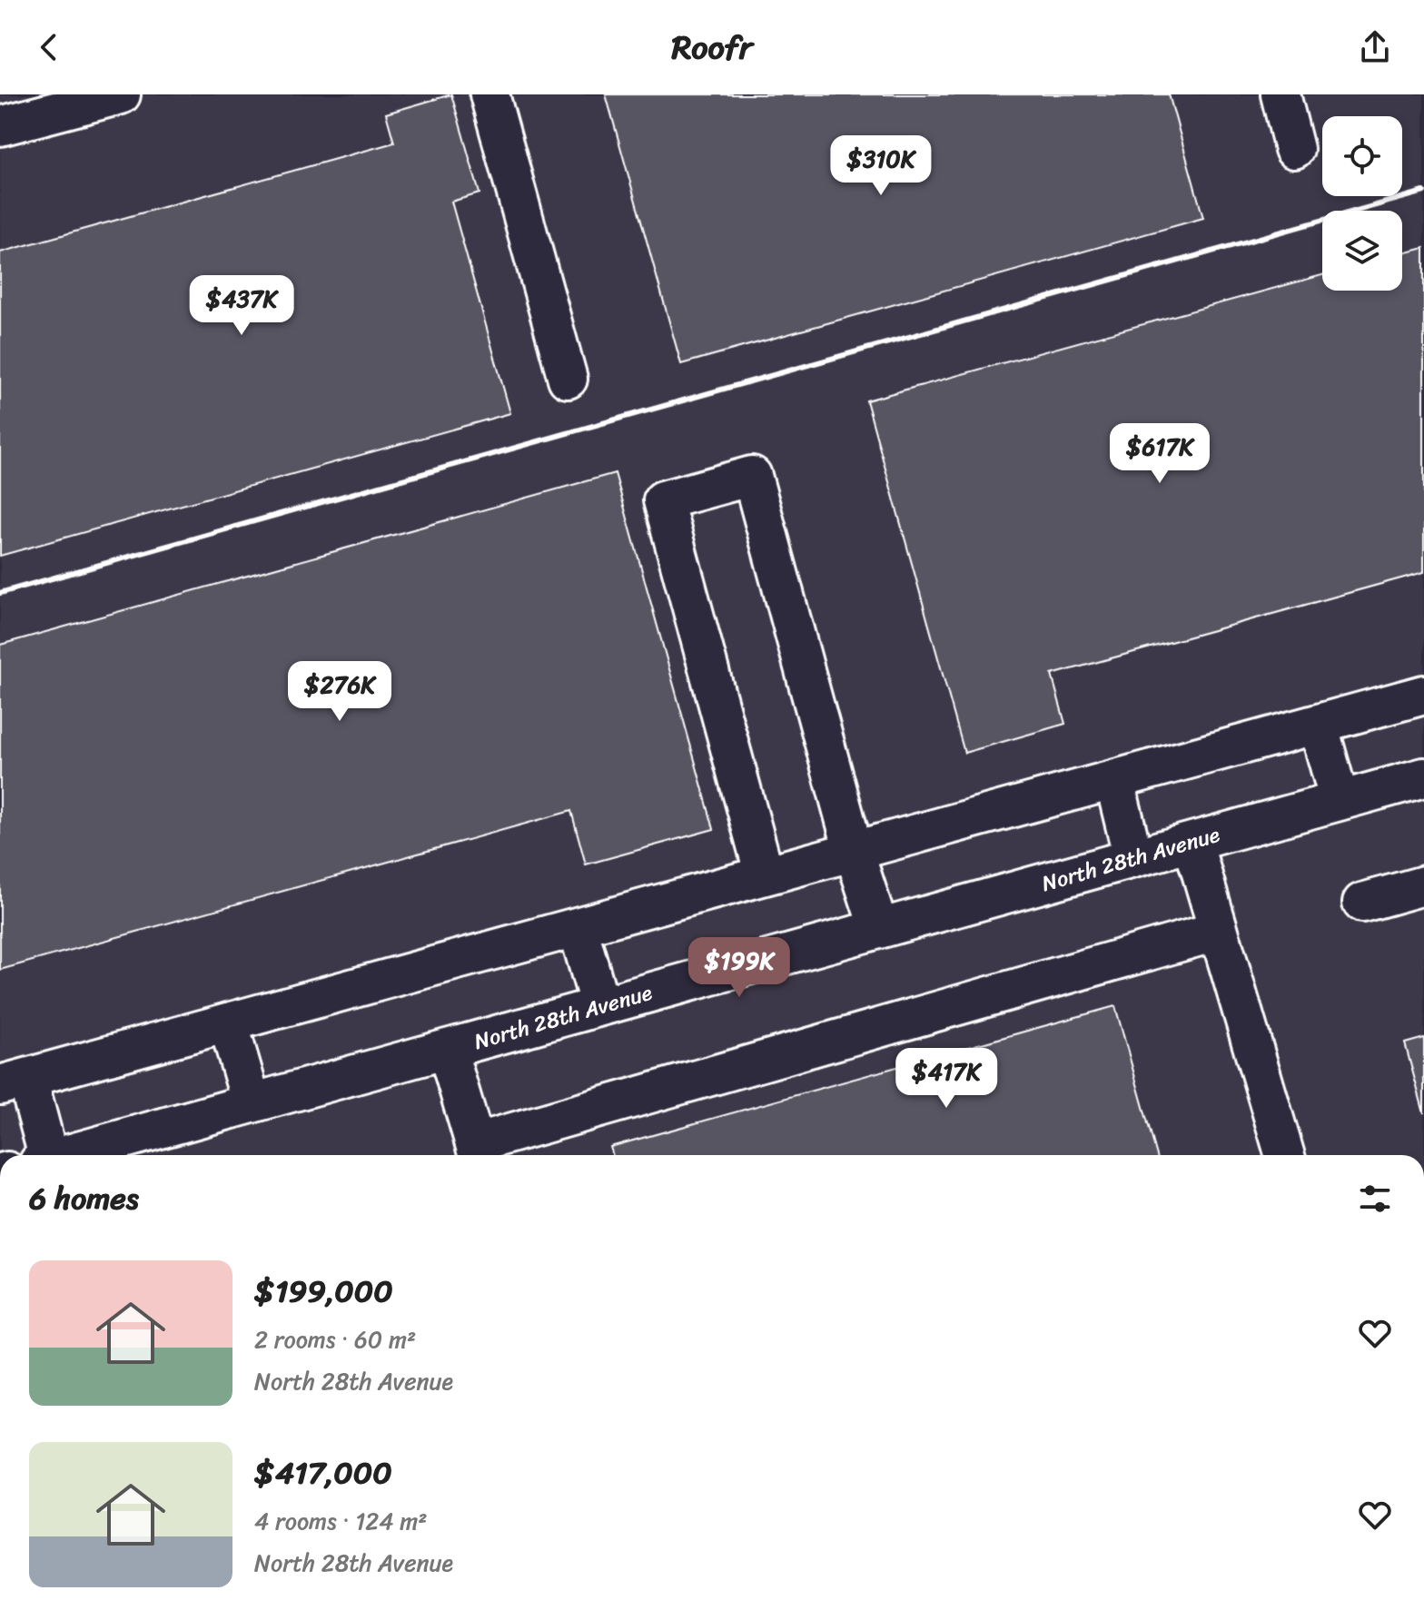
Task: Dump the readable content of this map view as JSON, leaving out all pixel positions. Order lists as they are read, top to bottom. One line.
{"streets":{"street":["North 28th Avenue"]},"page":{"header":"Roofr","price":["$310K","$437K","$617K","$276K","$199K","$417K"],"heading":"6 homes","list":[{"name":"$199,000","note":"2 rooms · 60 m² · North 28th Avenue"},{"name":"$417,000","note":"4 rooms · 124 m² · North 28th Avenue"}]}}
